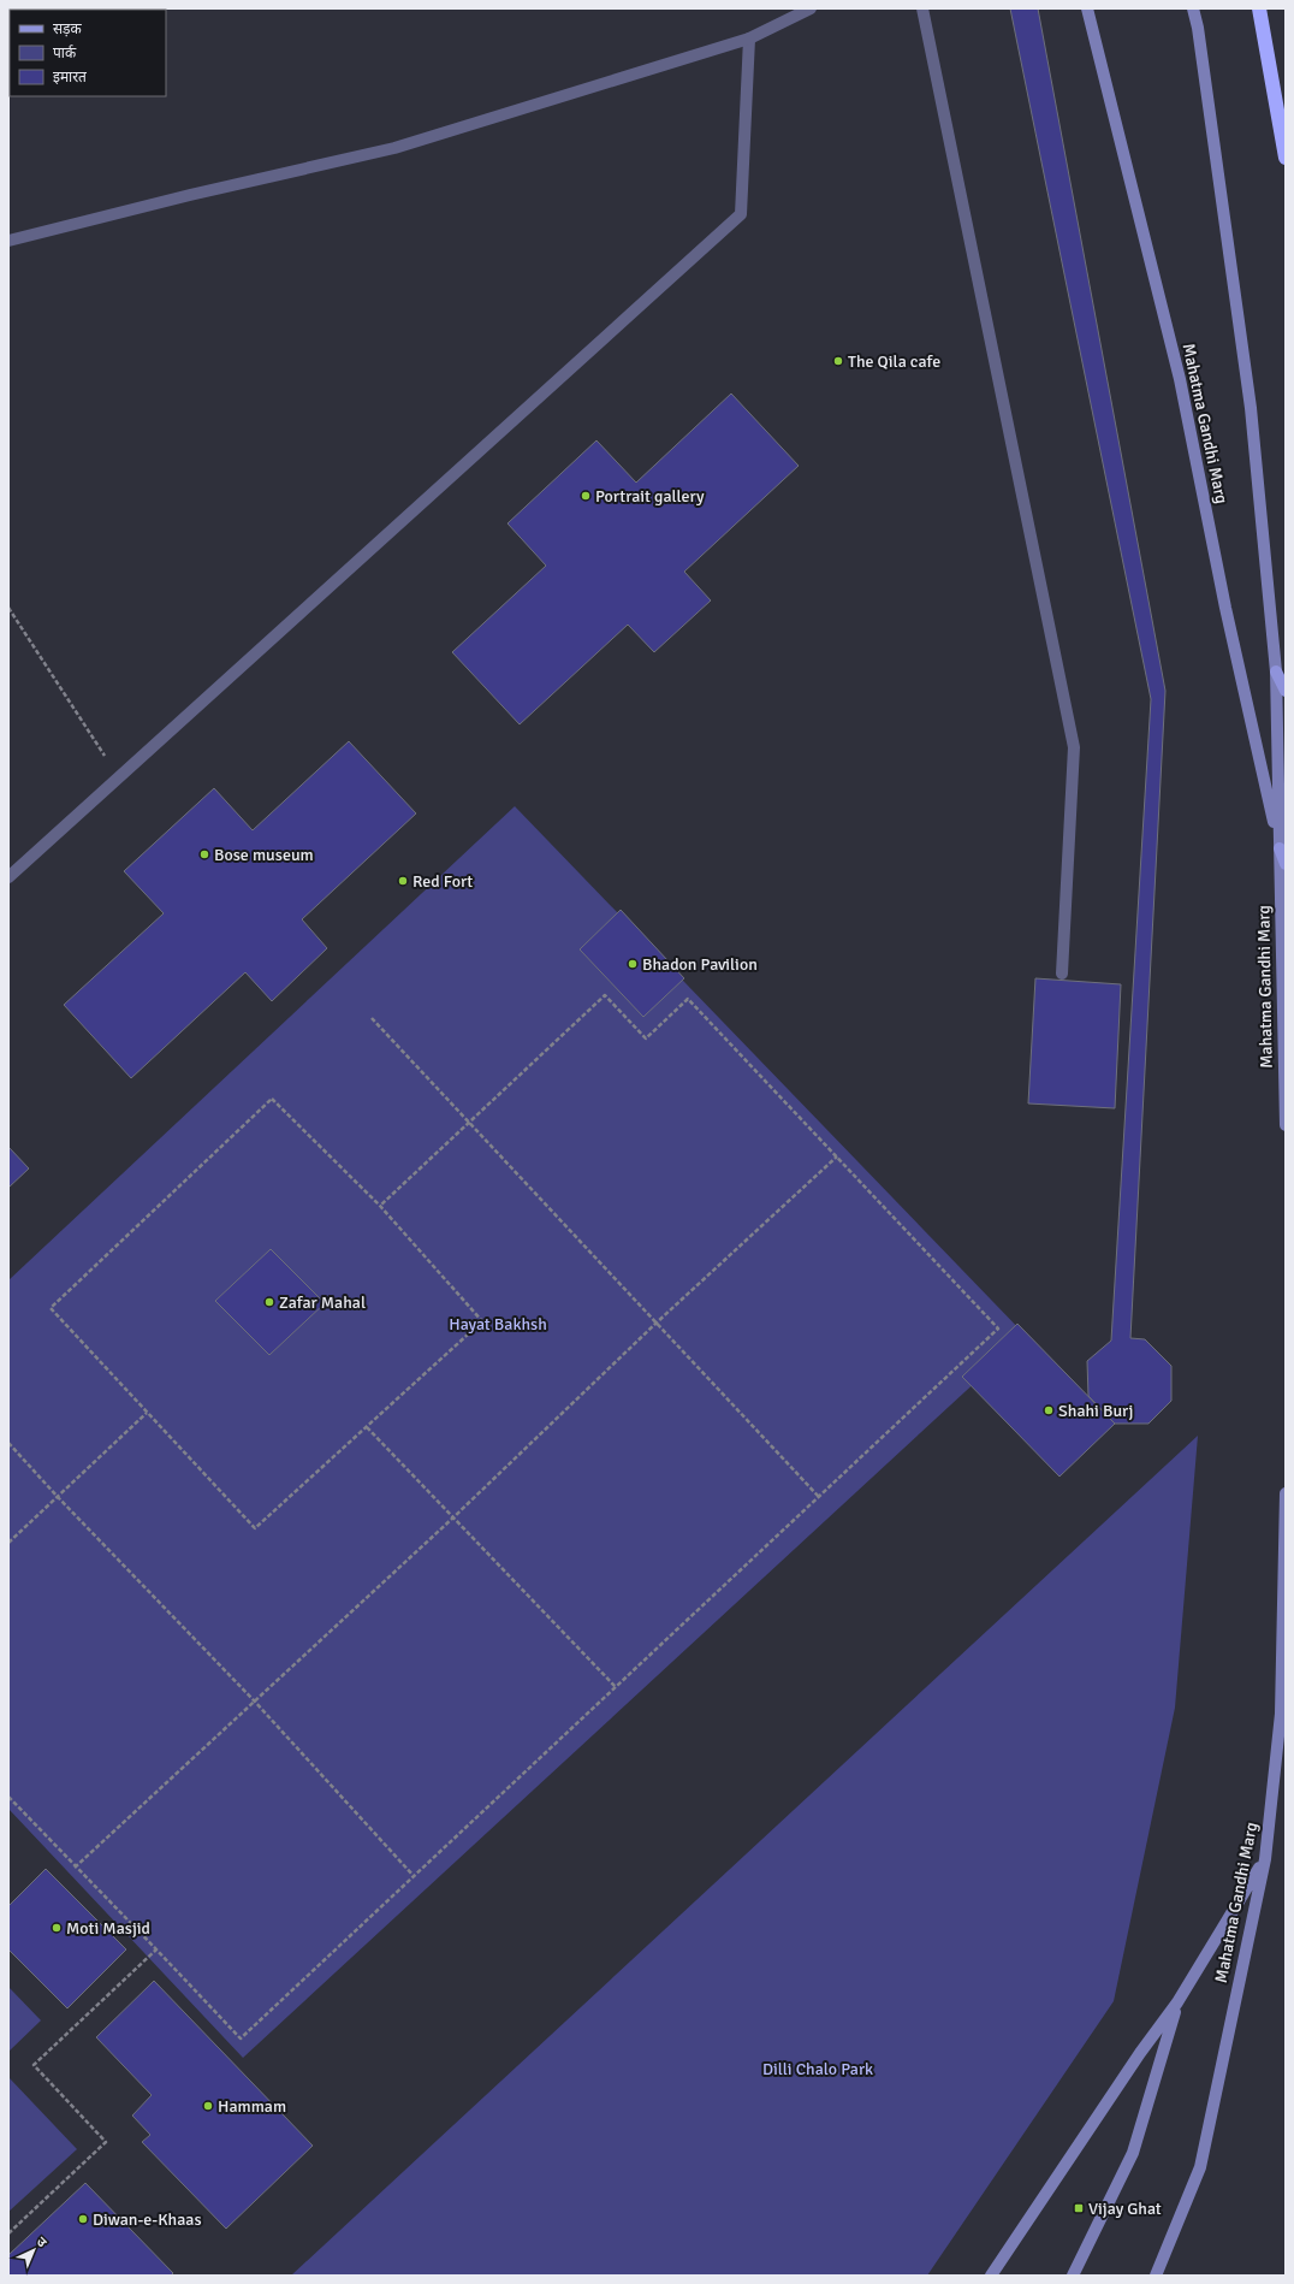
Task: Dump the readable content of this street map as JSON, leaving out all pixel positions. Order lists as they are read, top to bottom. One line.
{"streets":{"main road":["Mahatma Gandhi Marg"]},"parks":["Hayat Bakhsh","Dilli Chalo Park"],"places":{"other":["The Qila cafe","Portrait gallery","Bose museum","Red Fort","Bhadon Pavilion","Zafar Mahal","Shahi Burj","Moti Masjid","Hammam","Diwan-e-Khaas"],"transit":["Vijay Ghat"]},"legend":["सड़क","पार्क","इमारत"],"north":"top right"}
